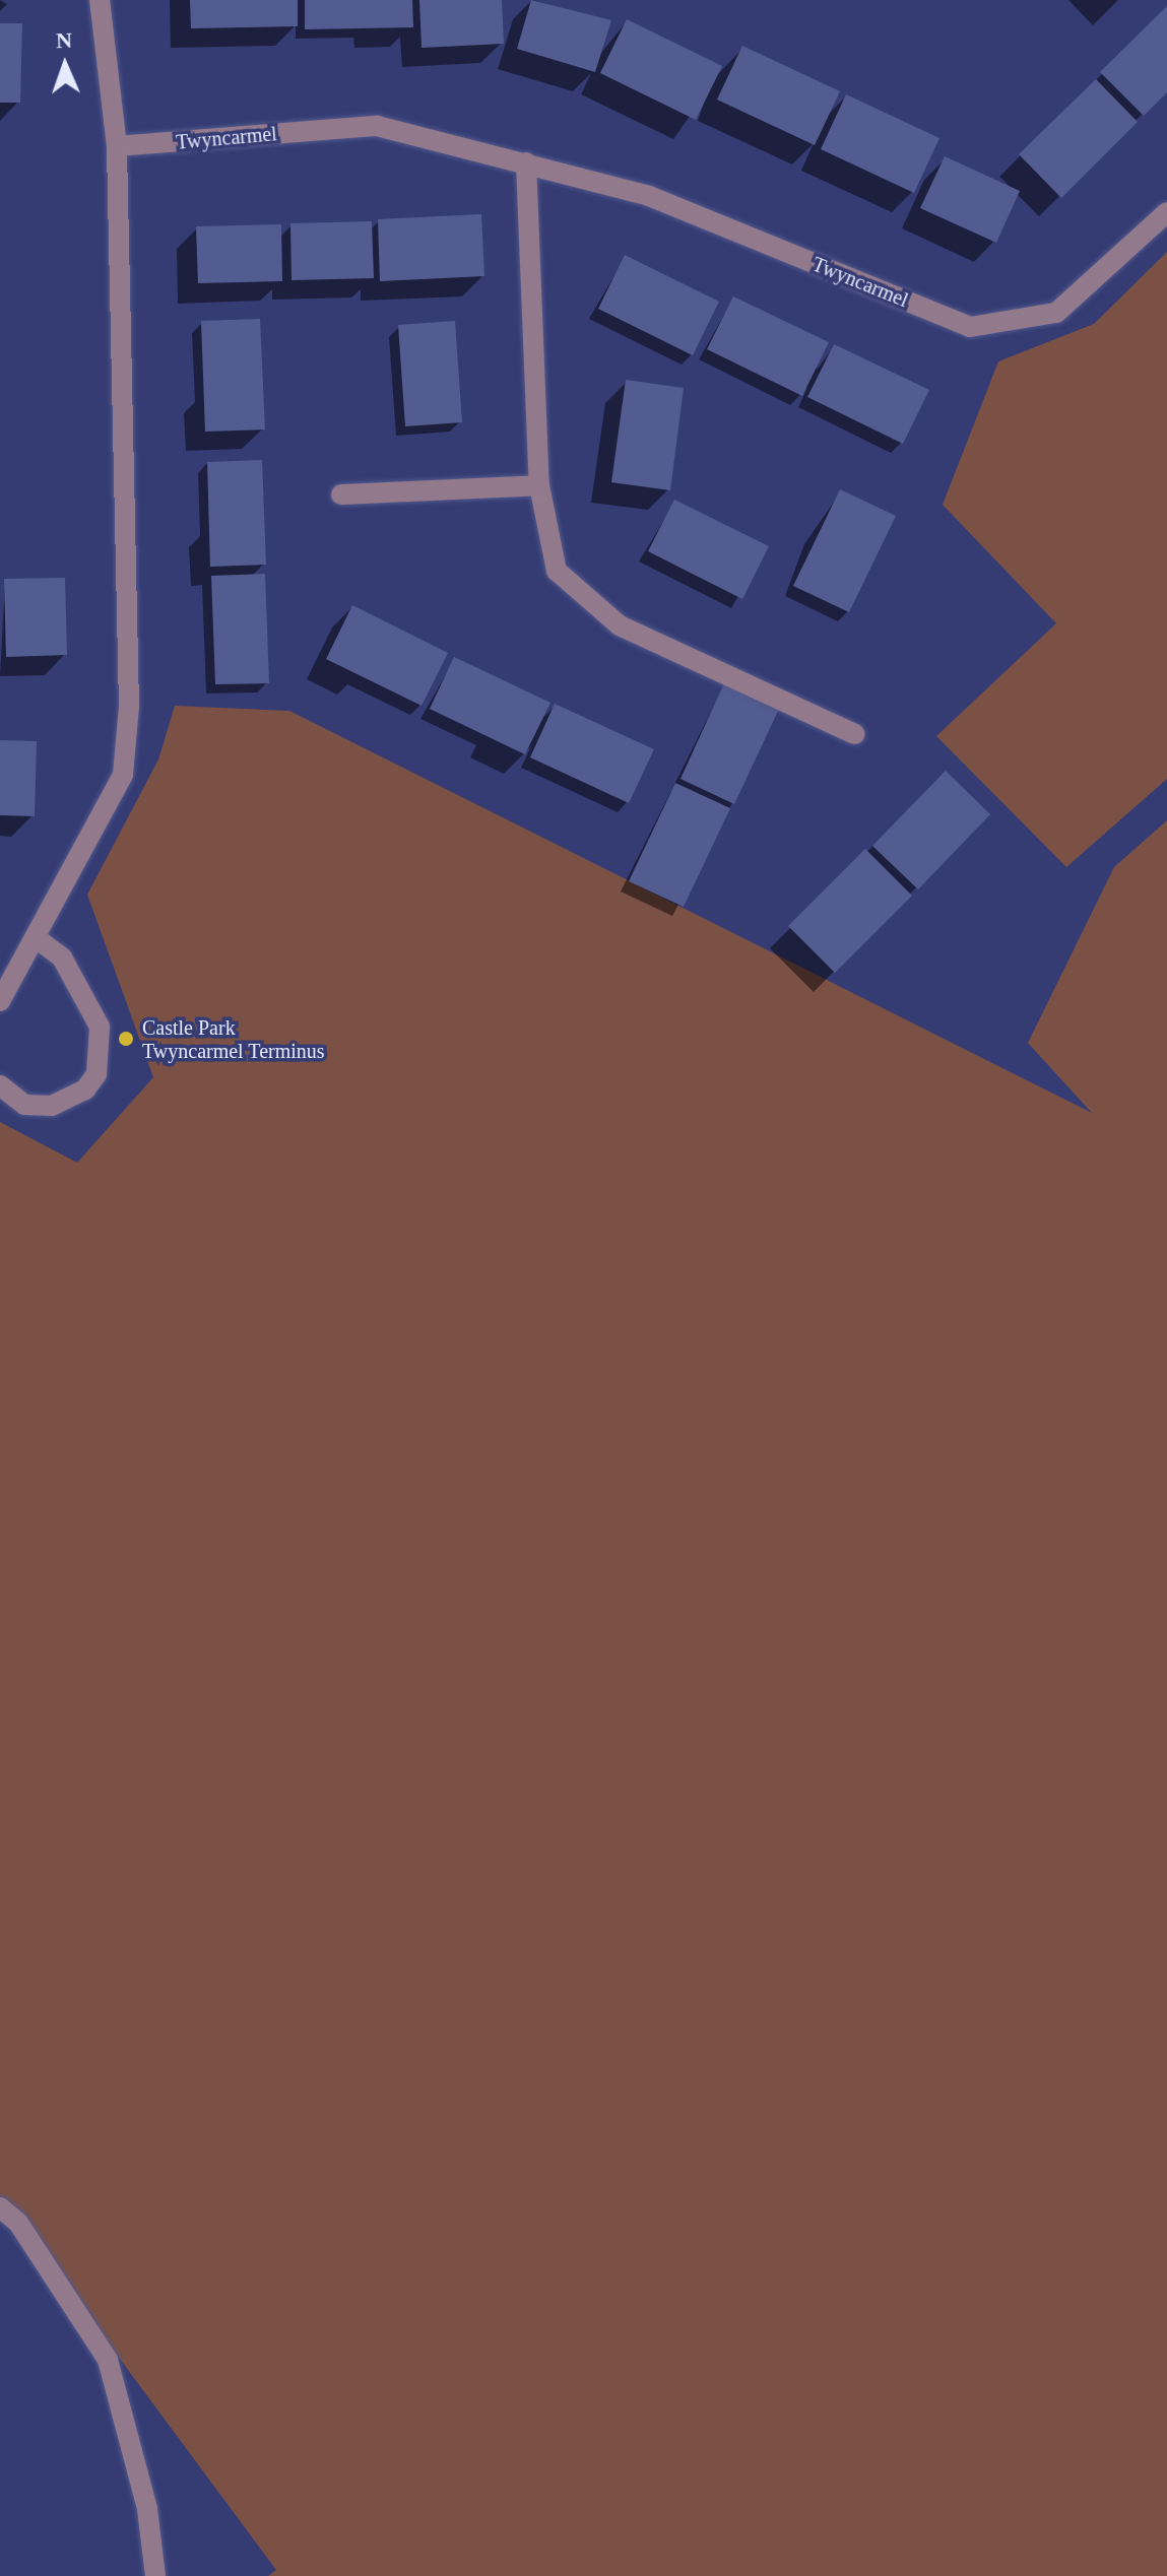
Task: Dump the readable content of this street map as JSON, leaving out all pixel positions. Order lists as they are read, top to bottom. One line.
{"streets":{"street":["Twyncarmel"]},"places":["Castle Park Twyncarmel Terminus"],"north":"top"}
